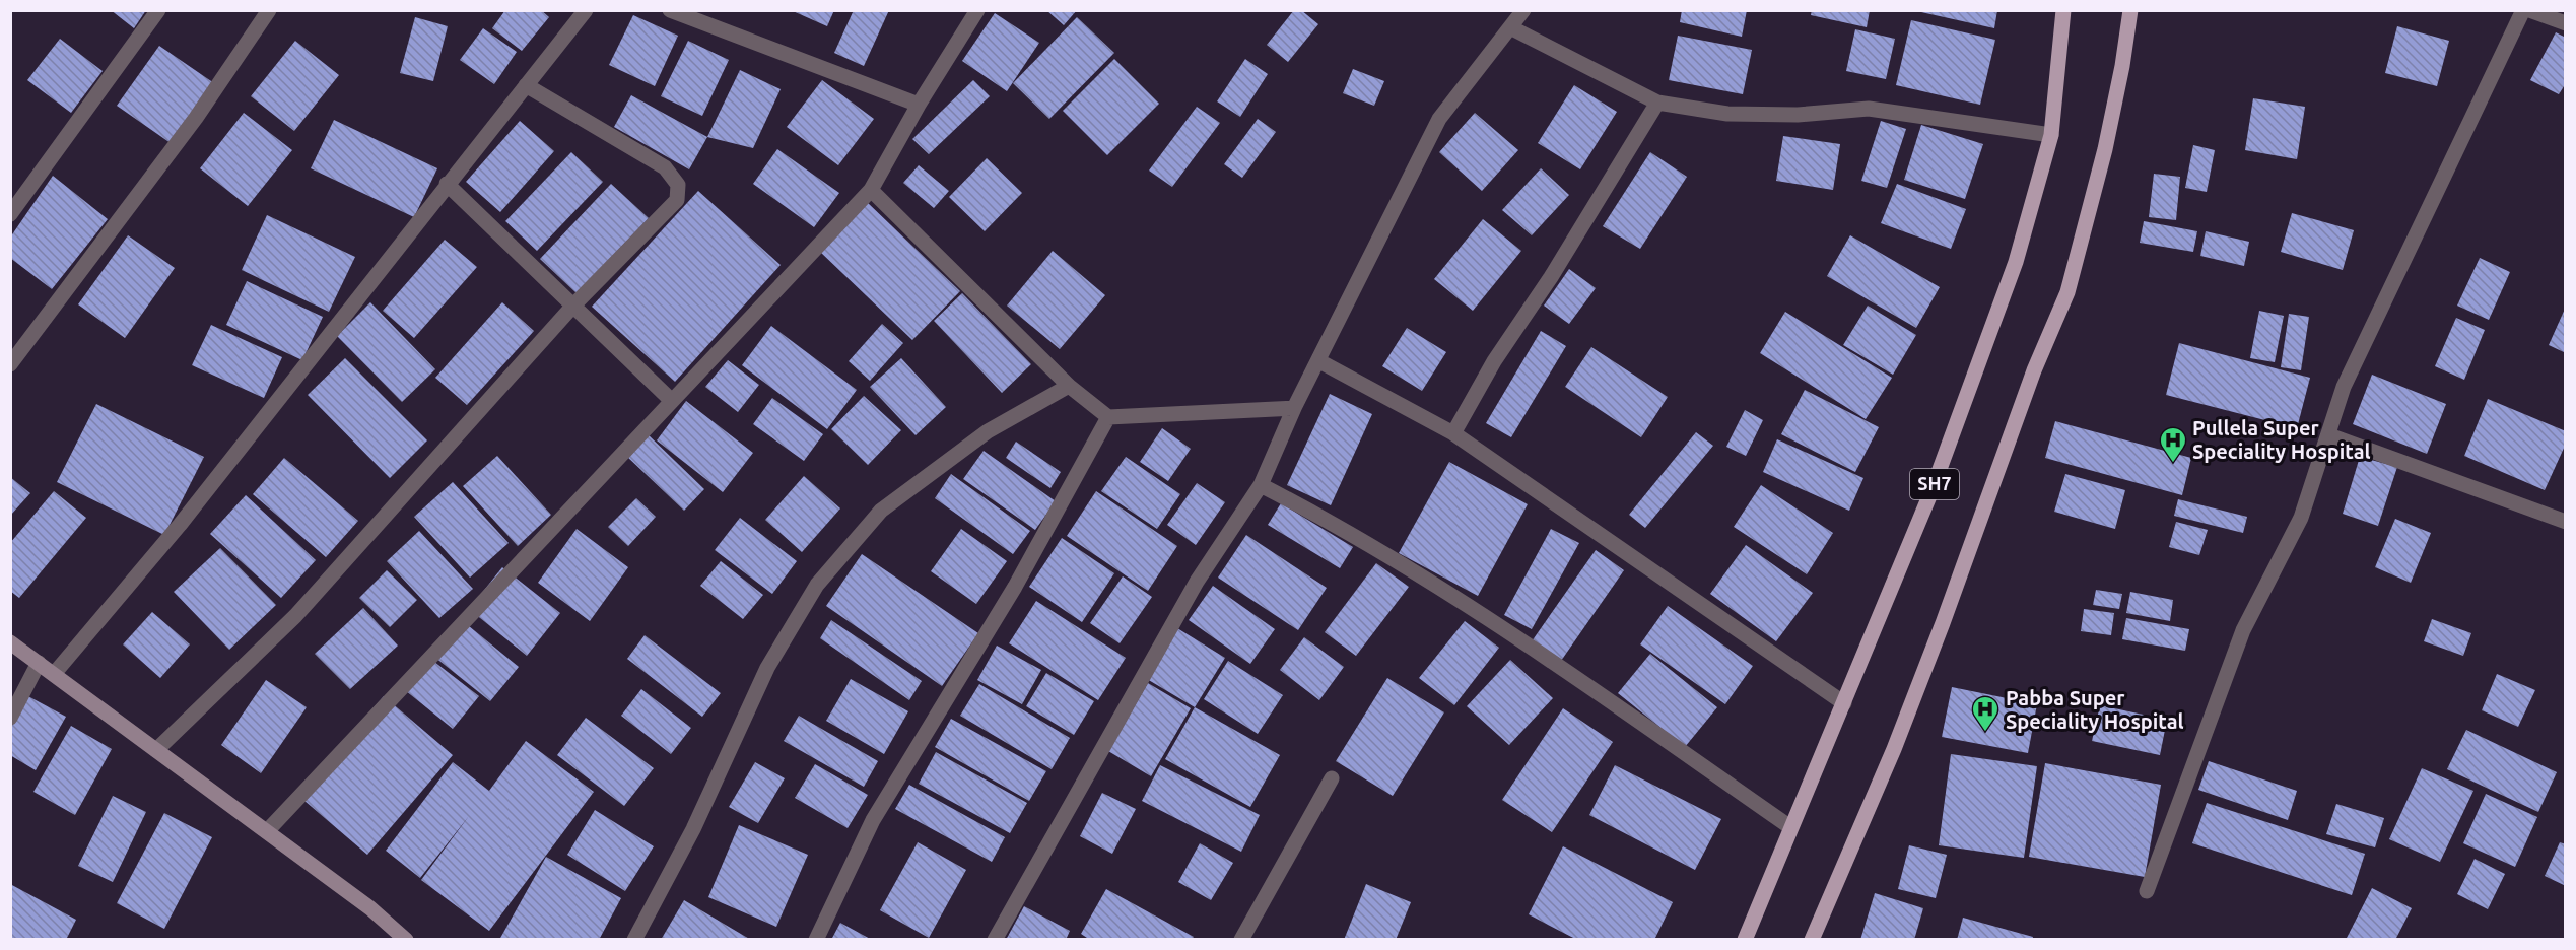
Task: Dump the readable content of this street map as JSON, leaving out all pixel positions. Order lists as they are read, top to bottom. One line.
{"streets":{"main road":["SH7"]},"places":{"hospital":["Pullela Super Speciality Hospital","Pabba Super Speciality Hospital"]}}
